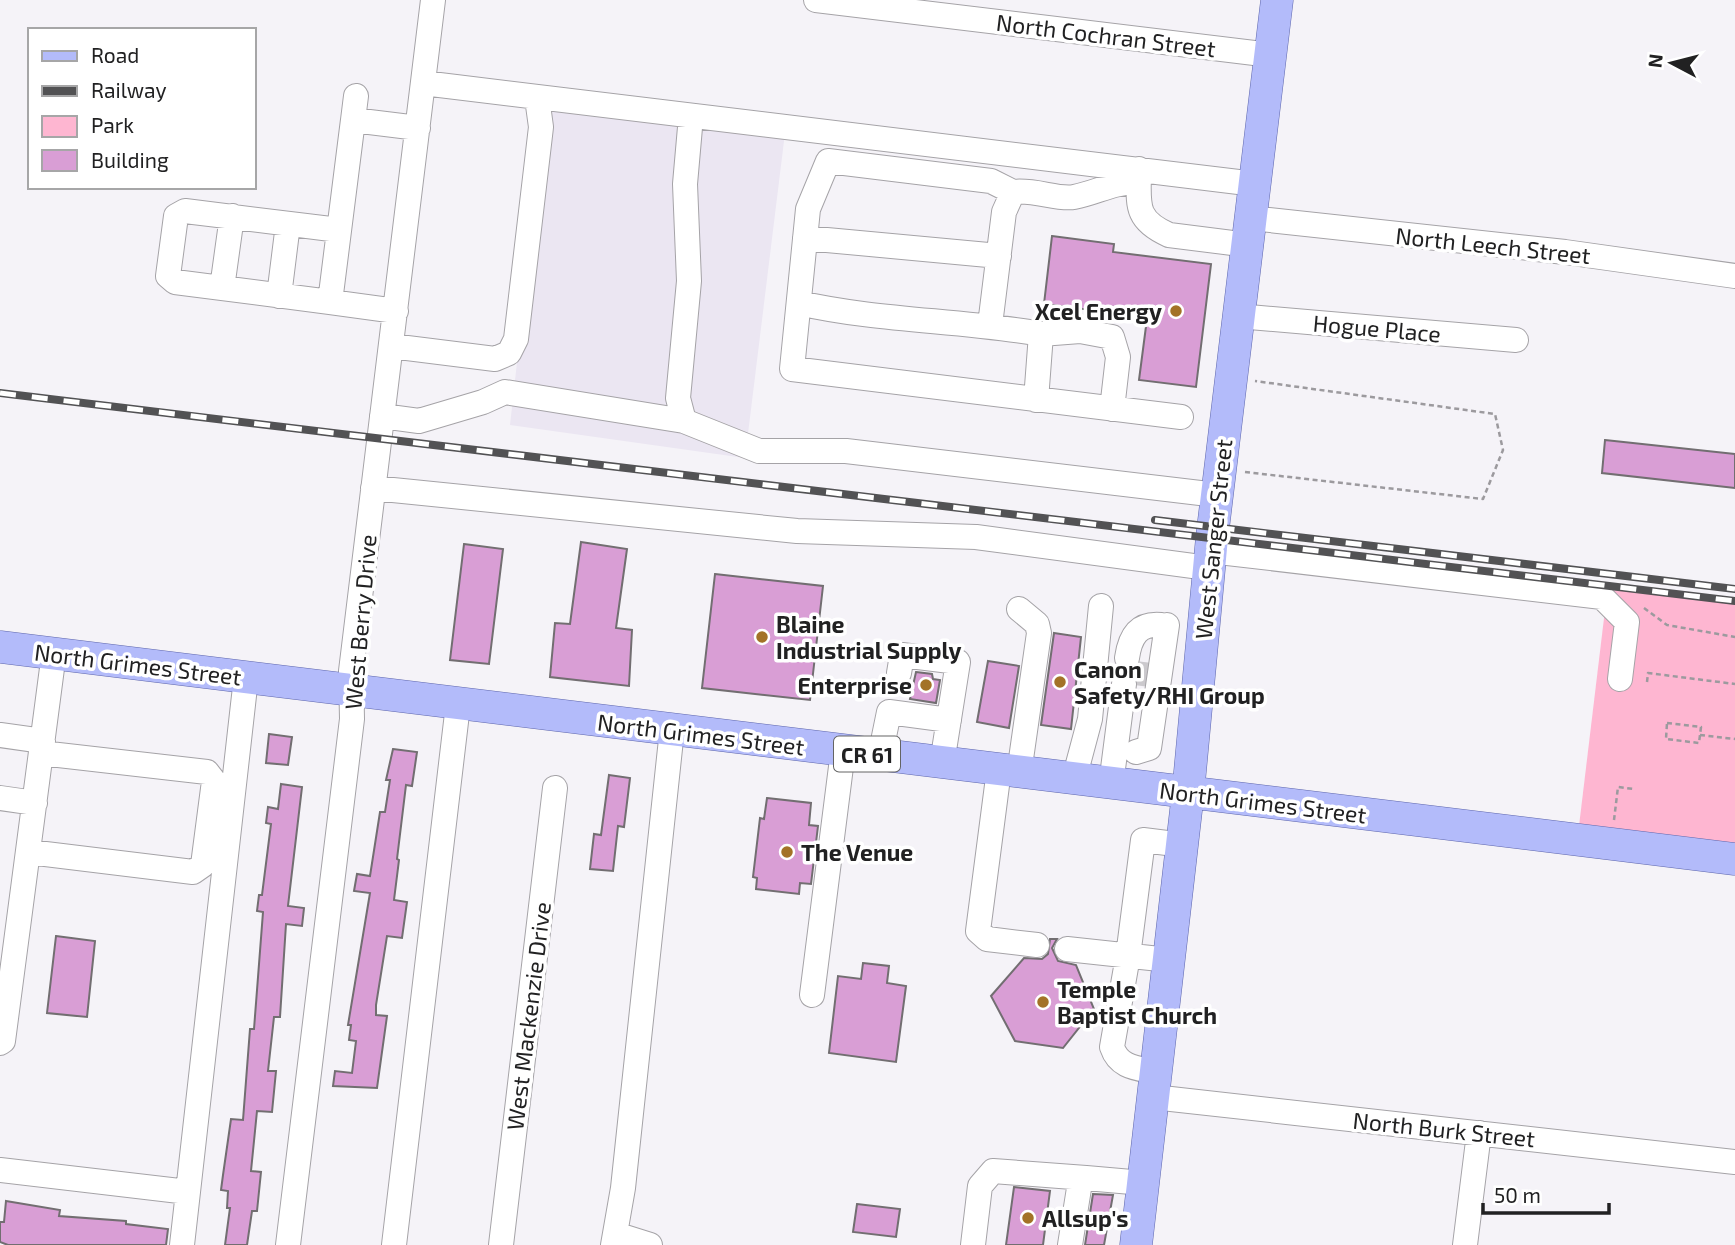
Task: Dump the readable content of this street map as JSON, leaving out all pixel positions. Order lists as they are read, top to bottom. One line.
{"streets":{"main road":["West Sanger Street","North Grimes Street","CR 61"],"street":["North Cochran Street","North Leech Street","Hogue Place","West Berry Drive","West Mackenzie Drive","North Burk Street"]},"crossings":[["North Cochran Street","West Sanger Street"],["North Leech Street","West Sanger Street"],["Hogue Place","West Sanger Street"],["West Sanger Street","North Grimes Street"],["West Sanger Street","North Burk Street"],["West Berry Drive","North Grimes Street"]],"places":["Xcel Energy","Blaine Industrial Supply","Canon Safety/RHI Group","Enterprise","The Venue","Temple Baptist Church","Allsup's"],"legend":["Road","Railway","Park","Building"],"scale_bar":"50 m","north":"left"}
